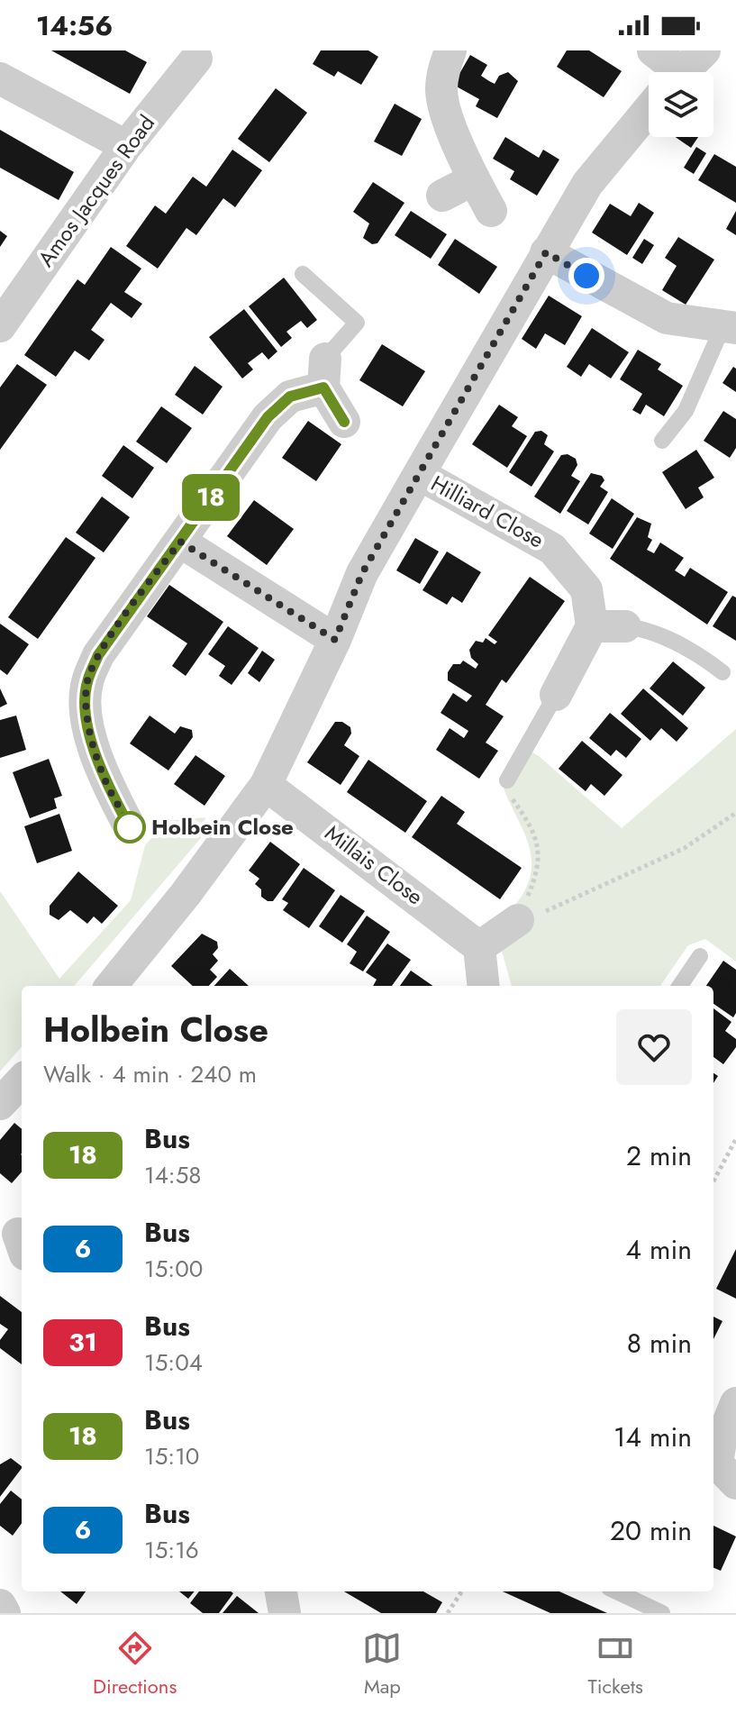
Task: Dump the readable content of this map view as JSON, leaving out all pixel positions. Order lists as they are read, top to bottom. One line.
{"streets":{"street":["Amos Jacques Road","Hilliard Close","Millais Close"]},"places":["Holbein Close"],"lines":["bus line 18"],"page":{"status":"14:56","on_map":"18","heading":["Holbein Close","Walk · 4 min · 240 m"],"list":[{"mark":"18","name":"Bus","note":"14:58","value":"2 min"},{"mark":"6","name":"Bus","note":"15:00","value":"4 min"},{"mark":"31","name":"Bus","note":"15:04","value":"8 min"},{"mark":"18","name":"Bus","note":"15:10","value":"14 min"},{"mark":"6","name":"Bus","note":"15:16","value":"20 min"}],"tabs":["Directions","Map","Tickets"]}}
